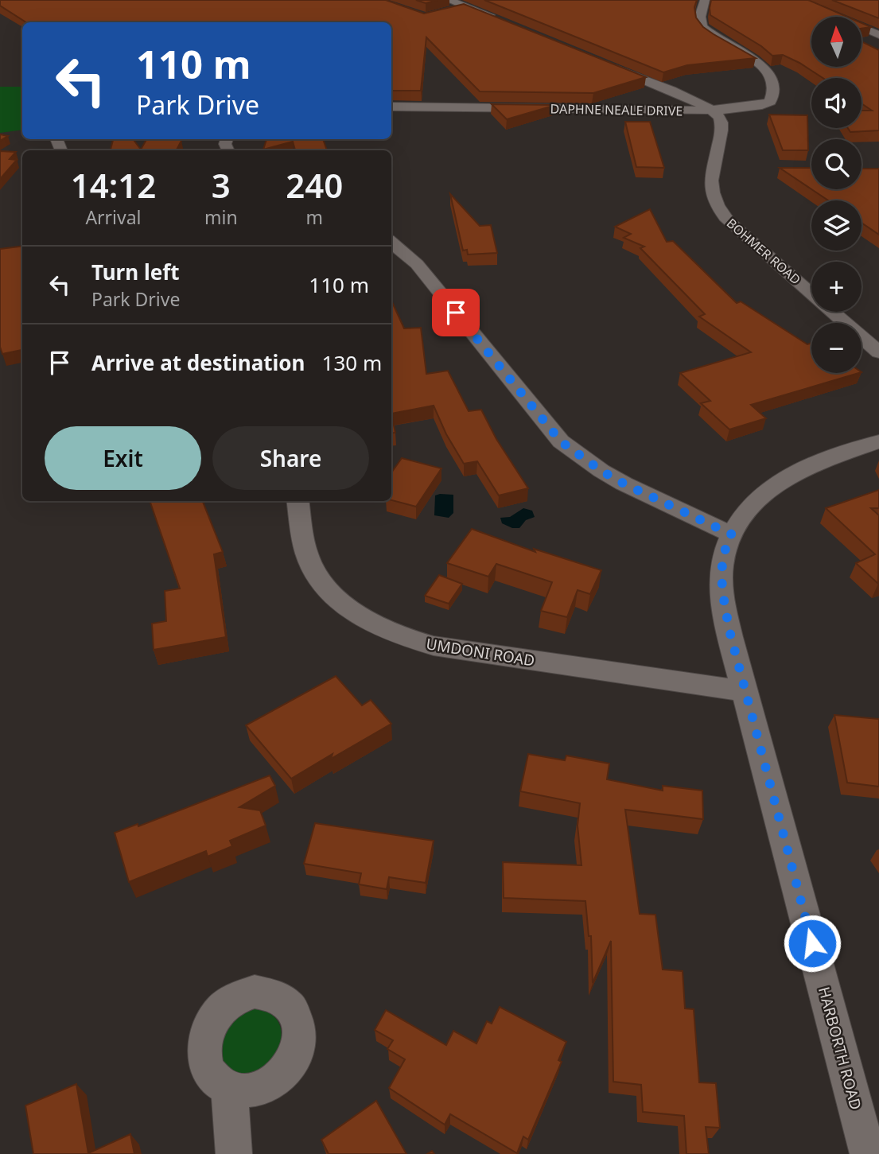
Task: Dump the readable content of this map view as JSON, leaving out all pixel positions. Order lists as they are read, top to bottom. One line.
{"streets":{"street":["DAPHNE NEALE DRIVE","BOHMER ROAD","UMDONI ROAD","HARBORTH ROAD"]},"crossings":[["DAPHNE NEALE DRIVE","BOHMER ROAD"],["UMDONI ROAD","HARBORTH ROAD"]],"north":"top","page":{"map_buttons":["+","−"],"turn":["110 m","Park Drive"],"eta":["14:12","Arrival","3","min","240","m"],"list":[{"name":"Turn left","note":"Park Drive","value":"110 m"},{"name":"Arrive at destination","value":"130 m"}],"buttons":["Exit","Share"]}}
